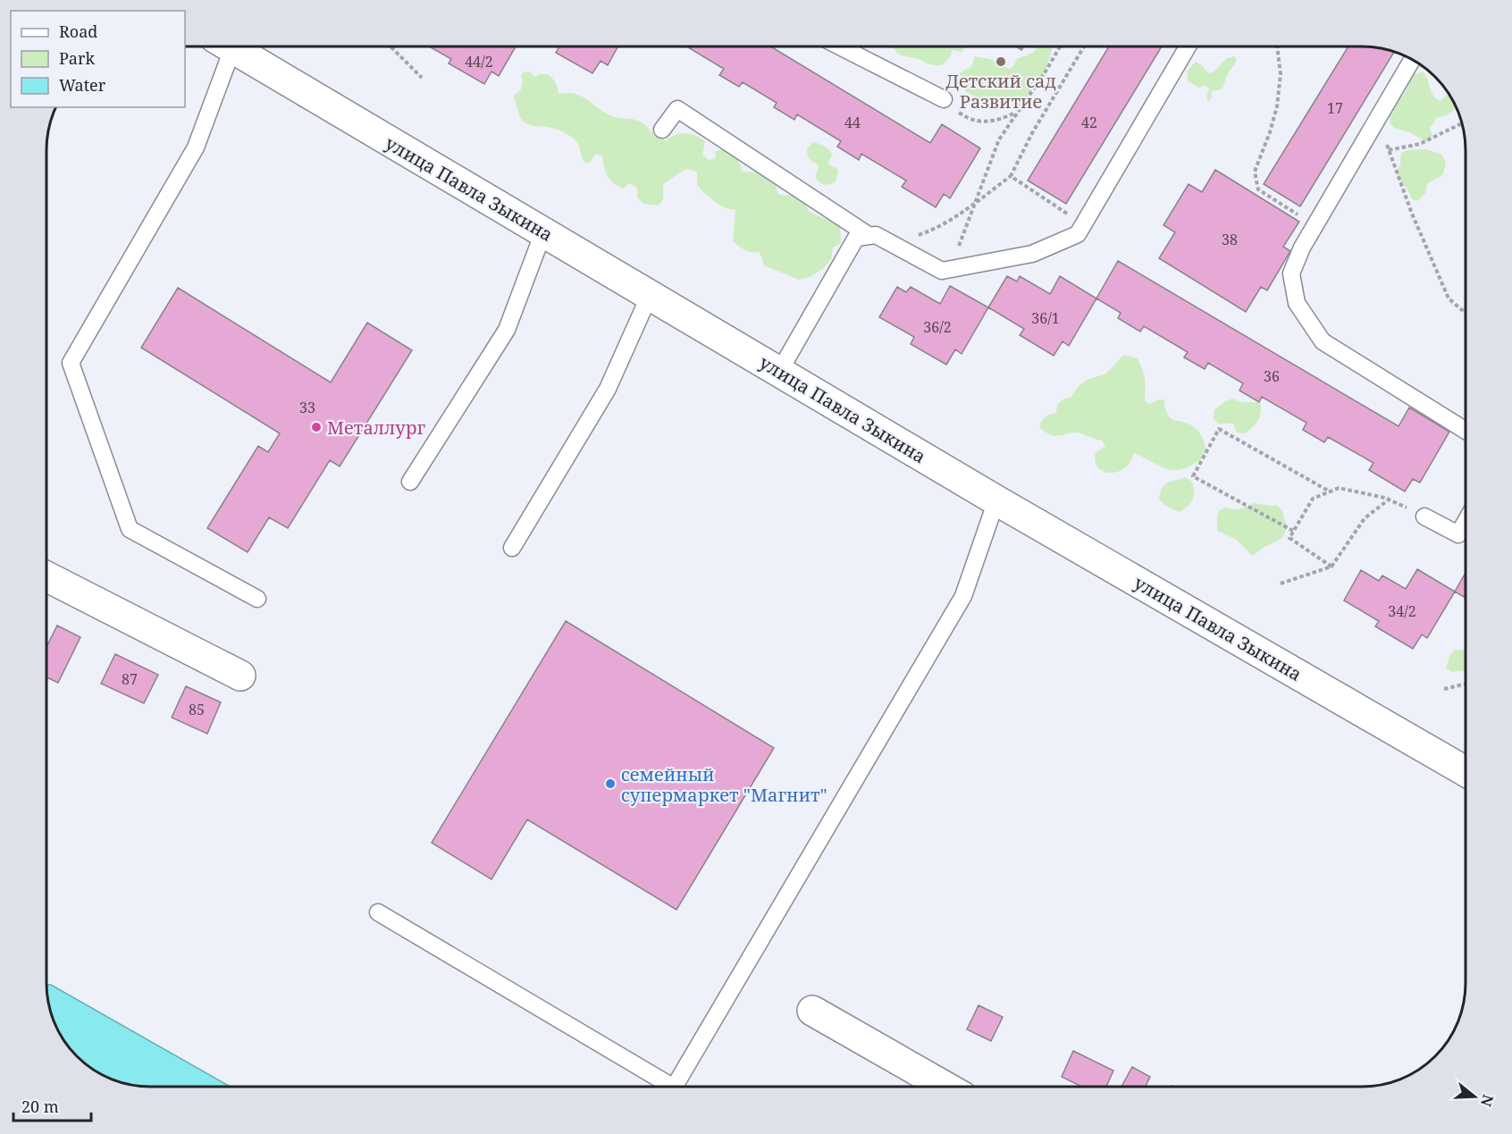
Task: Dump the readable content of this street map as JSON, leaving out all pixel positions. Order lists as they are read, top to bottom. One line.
{"streets":{"main road":["улица Павла Зыкина"]},"places":["Детский сад Развитие","Металлург","семейный супермаркет \"Магнит\""],"house_numbers":["44/2","17","44","42","38","36/1","36/2","36","33","34/2","87","85"],"legend":["Road","Park","Water"],"scale_bar":"20 m","north":"right"}
